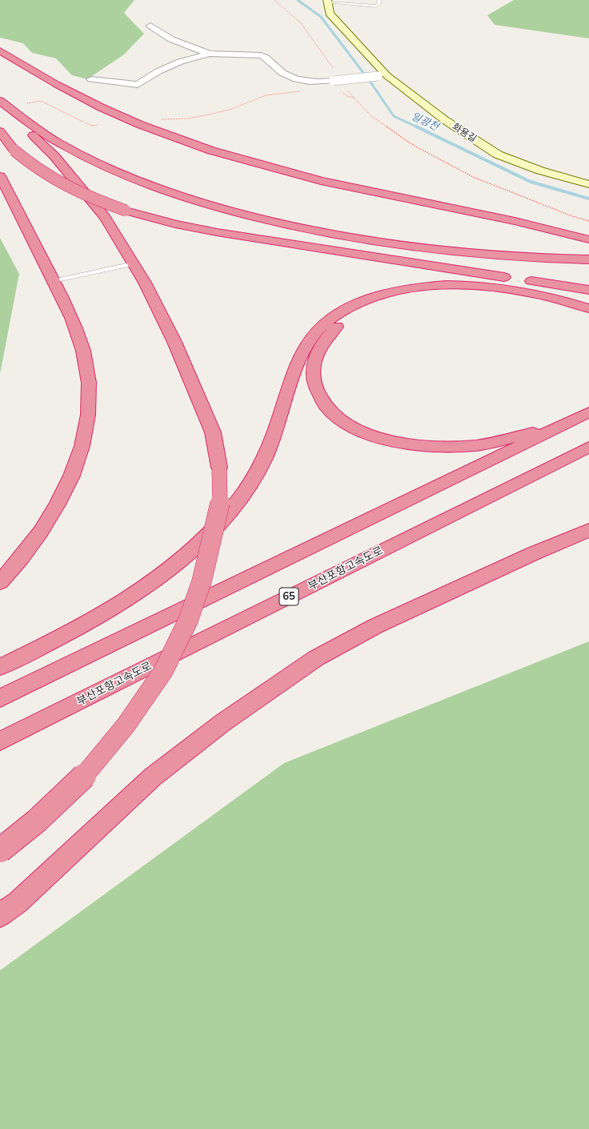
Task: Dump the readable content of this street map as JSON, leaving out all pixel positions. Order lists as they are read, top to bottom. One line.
{"streets":{"highway":["부산포항고속도로","65"],"main road":["화용길"]},"water":["일광천"]}
